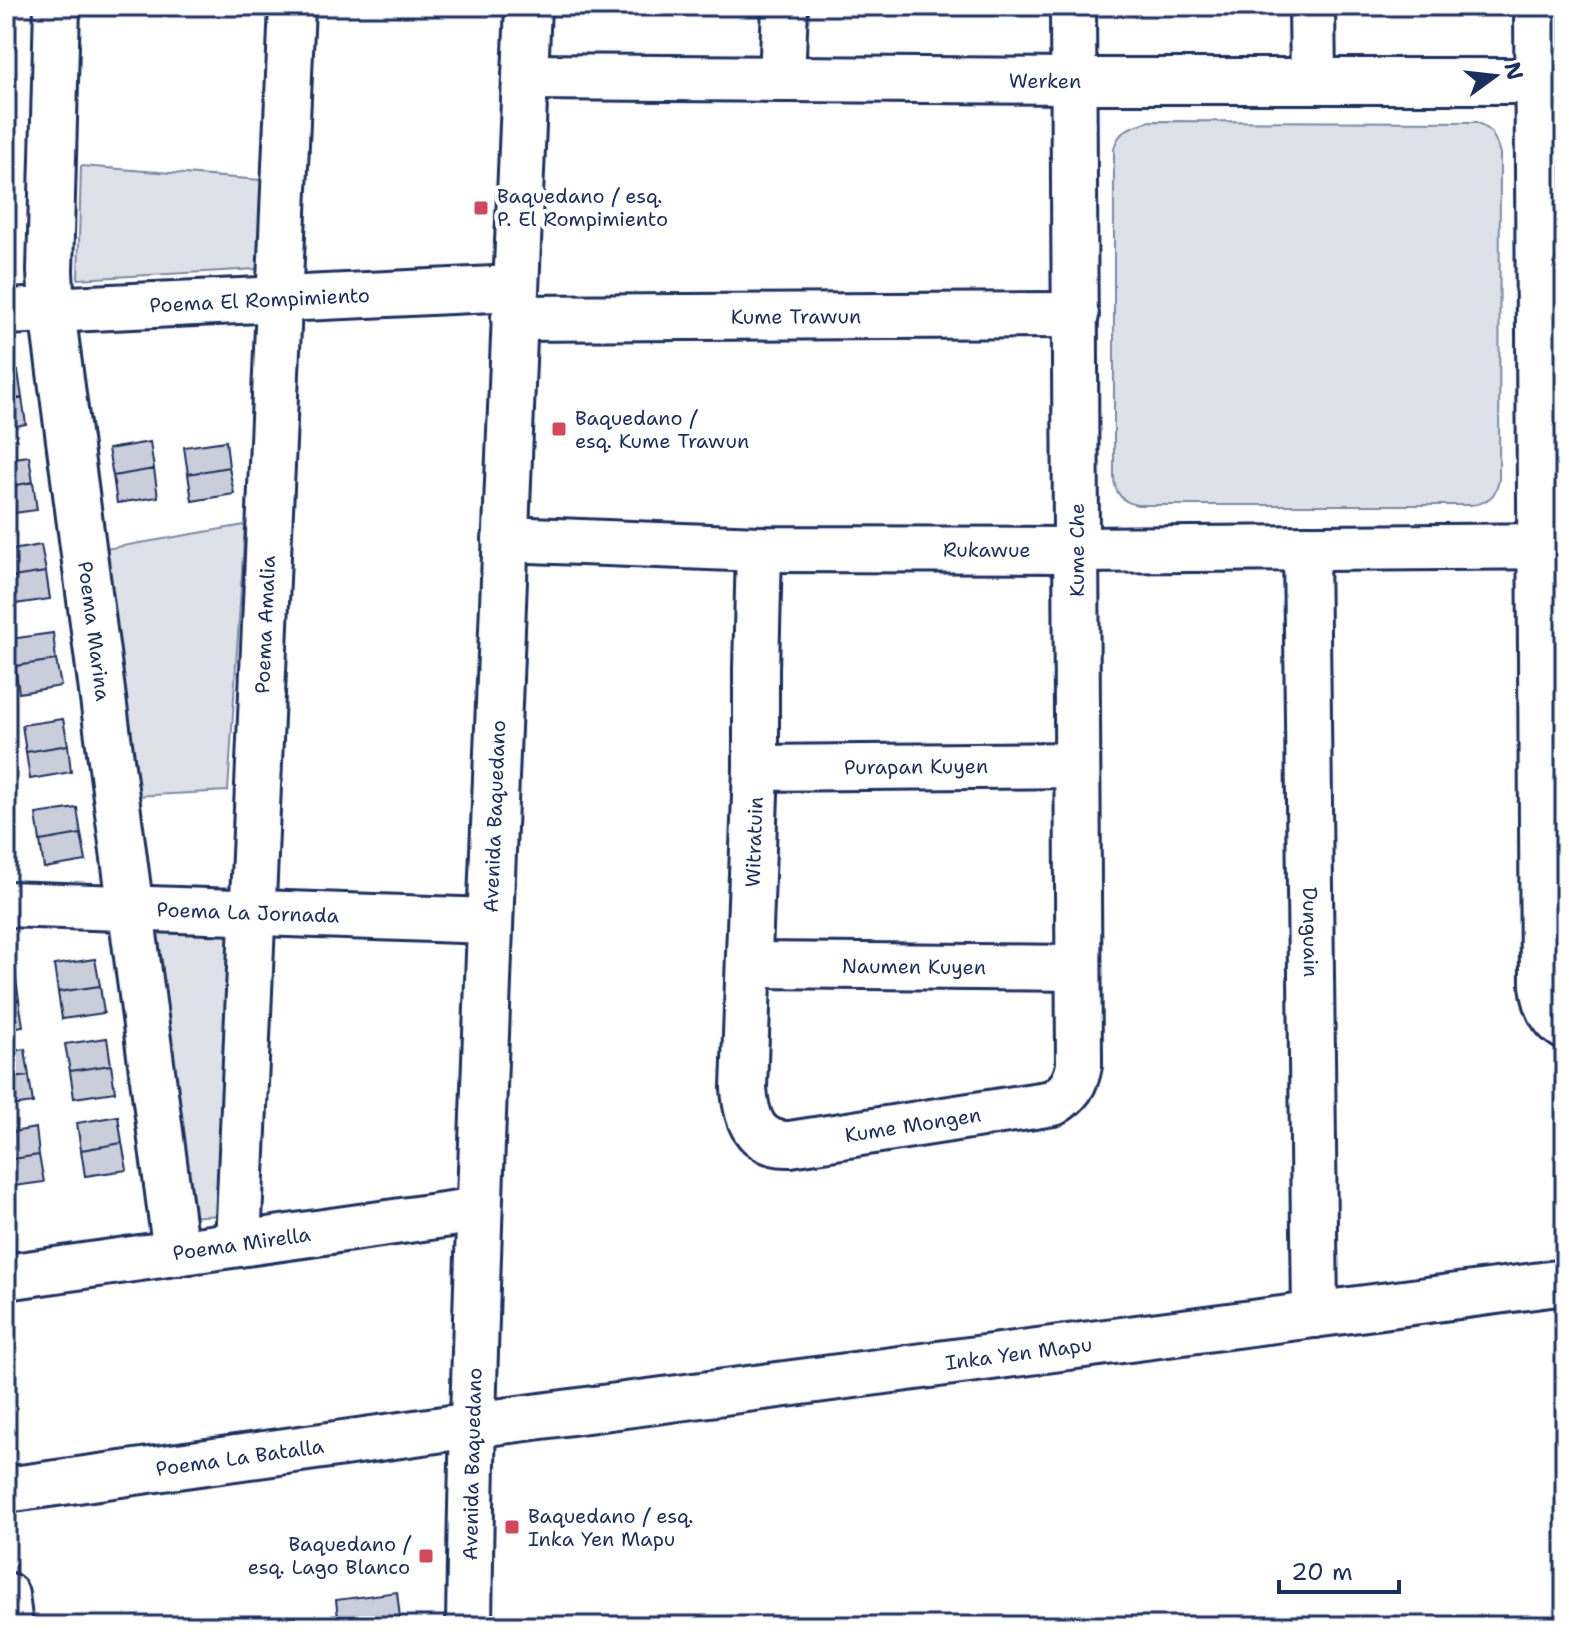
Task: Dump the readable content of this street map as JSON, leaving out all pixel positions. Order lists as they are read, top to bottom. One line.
{"streets":{"street":["Werken","Poema El Rompimiento","Kume Trawun","Rukawue","Kume Che","Poema Amalia","Poema Marina","Purapan Kuyen","Avenida Baquedano","Witratuin","Poema La Jornada","Dunguain","Naumen Kuyen","Kume Mongen","Poema Mirella","Inka Yen Mapu","Poema La Batalla"]},"crossings":[["Werken","Kume Che"],["Werken","Avenida Baquedano"],["Poema El Rompimiento","Kume Trawun"],["Poema El Rompimiento","Poema Amalia"],["Poema El Rompimiento","Poema Marina"],["Poema El Rompimiento","Avenida Baquedano"],["Kume Trawun","Kume Che"],["Kume Trawun","Avenida Baquedano"],["Rukawue","Kume Che"],["Rukawue","Avenida Baquedano"],["Rukawue","Witratuin"],["Rukawue","Dunguain"],["Kume Che","Purapan Kuyen"],["Kume Che","Naumen Kuyen"],["Kume Che","Kume Mongen"],["Poema Amalia","Poema La Jornada"],["Poema Amalia","Poema Mirella"],["Poema Marina","Poema La Jornada"],["Poema Marina","Poema Mirella"],["Purapan Kuyen","Witratuin"],["Avenida Baquedano","Poema La Jornada"],["Avenida Baquedano","Poema Mirella"],["Avenida Baquedano","Inka Yen Mapu"],["Avenida Baquedano","Poema La Batalla"],["Witratuin","Naumen Kuyen"],["Witratuin","Kume Mongen"],["Dunguain","Inka Yen Mapu"],["Inka Yen Mapu","Poema La Batalla"]],"places":{"transit":["Baquedano / esq. P. El Rompimiento","Baquedano / esq. Kume Trawun","Baquedano / esq. Inka Yen Mapu","Baquedano / esq. Lago Blanco"]},"scale_bar":"20 m","north":"right"}
